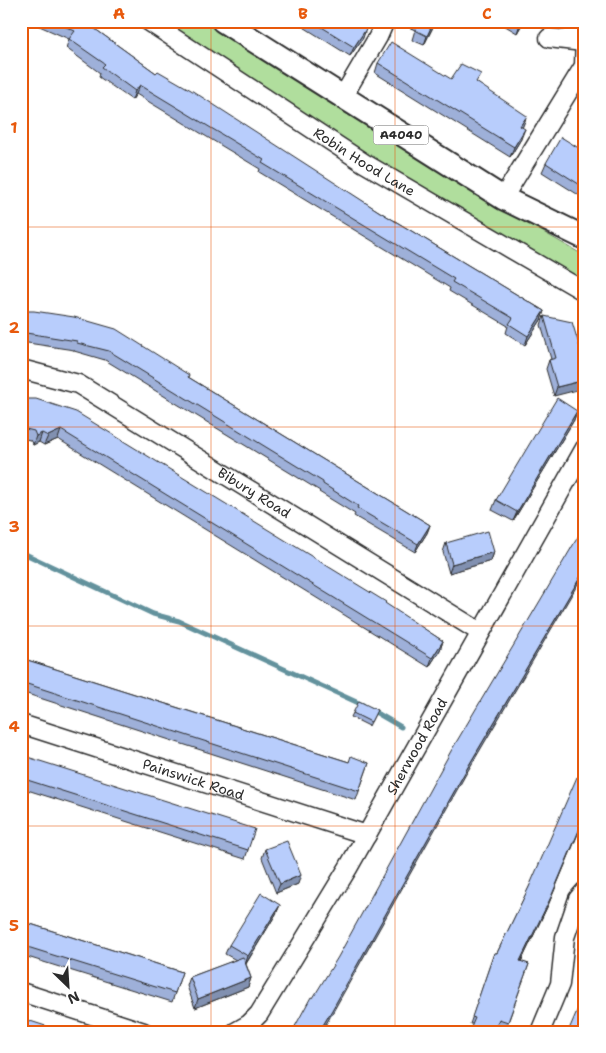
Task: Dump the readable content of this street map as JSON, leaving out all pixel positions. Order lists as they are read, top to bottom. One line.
{"streets":{"main road":["A4040"],"street":["Robin Hood Lane","Bibury Road","Sherwood Road","Painswick Road"]},"crossings":[["Bibury Road","Sherwood Road"],["Sherwood Road","Painswick Road"]],"north":"bottom right","grid":{"columns":["A","B","C"],"rows":["1","2","3","4","5"]}}
